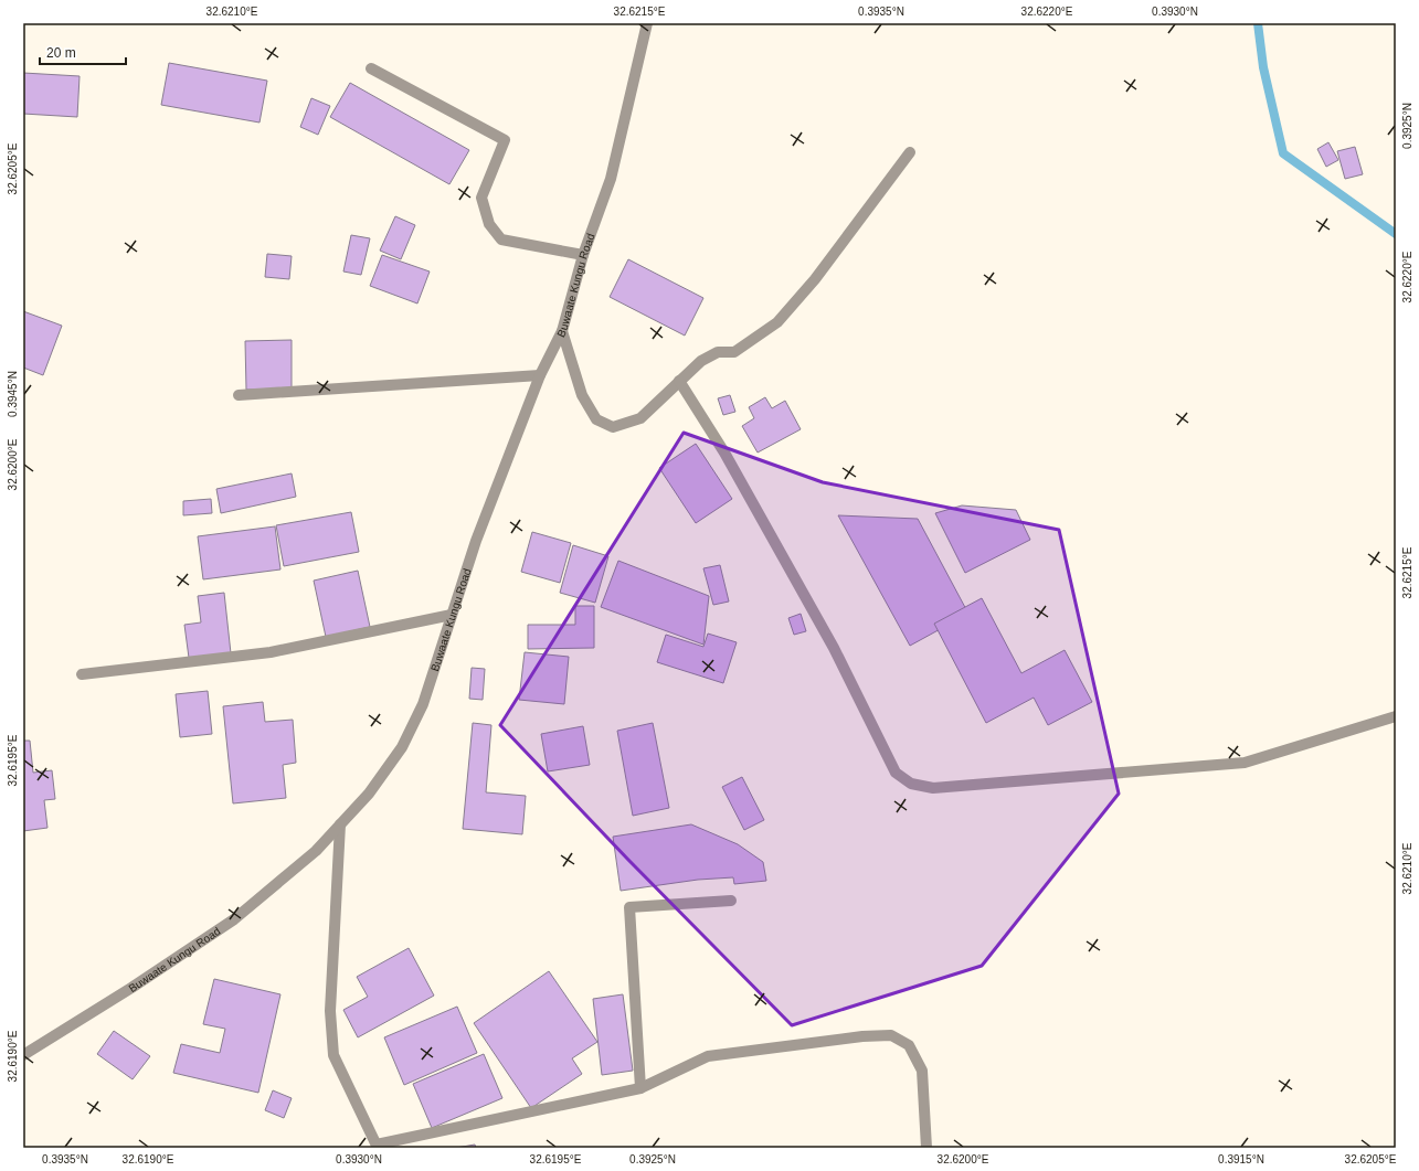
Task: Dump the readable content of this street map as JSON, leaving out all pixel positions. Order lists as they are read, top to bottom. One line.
{"streets":{"street":["Buwaate Kungu Road"]},"scale_bar":"20 m","coordinates":["32.6210°E","32.6215°E","0.3935°N","32.6220°E","0.3930°N","0.3925°N","32.6205°E","0.3945°N","32.6200°E","32.6195°E","32.6190°E","0.3915°N"]}
